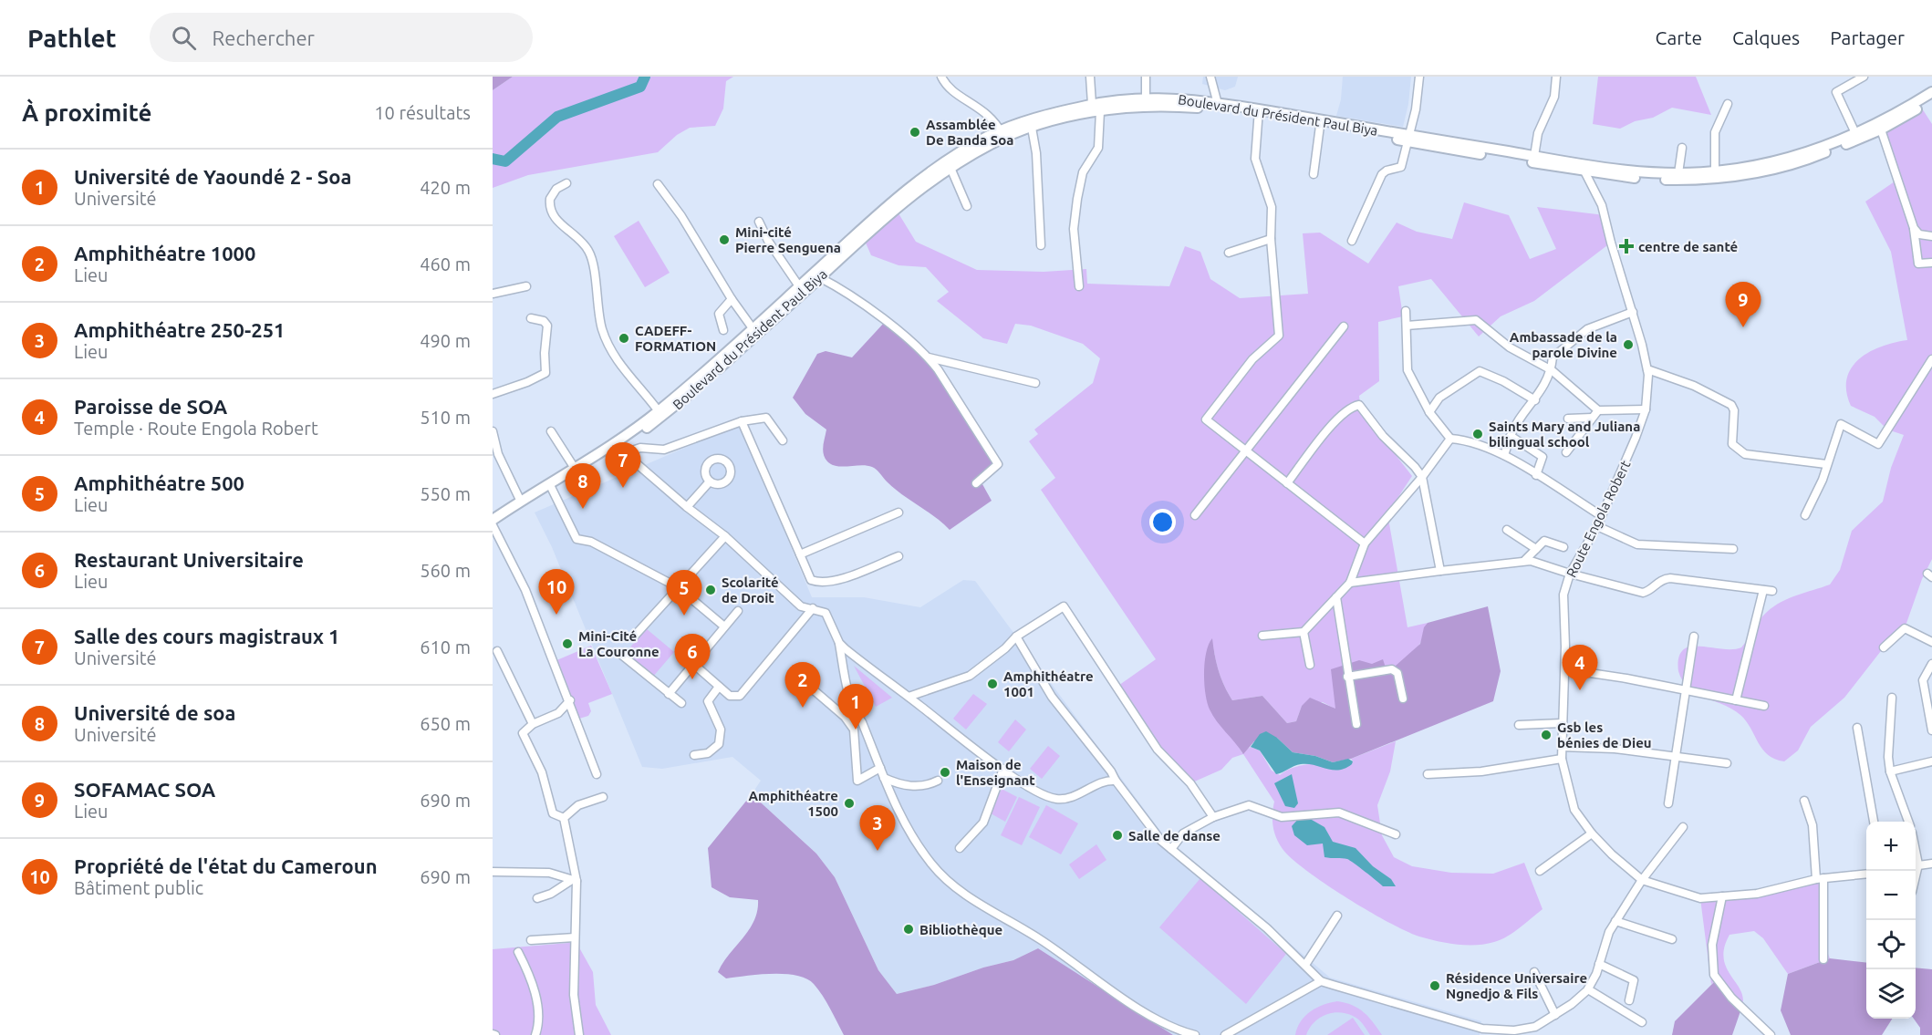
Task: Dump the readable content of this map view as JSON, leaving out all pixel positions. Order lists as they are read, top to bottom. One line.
{"streets":{"main road":["Boulevard du Président Paul Biya"],"street":["Route Engola Robert"]},"crossings":[["Boulevard du Président Paul Biya","Route Engola Robert"]],"places":{"other":["Assamblée De Banda Soa","Mini-cité Pierre Senguena","CADEFF- FORMATION","Ambassade de la parole Divine","Saints Mary and Juliana bilingual school","Scolarité de Droit","Mini-Cité La Couronne","Amphithéatre 1001","Gsb les bénies de Dieu","Maison de l'Enseignant","Amphithéatre 1500","Salle de danse","Bibliothèque","Résidence Universaire Ngnedjo & Fils"],"health":["centre de santé"]},"page":{"header":"Pathlet","search":"Rechercher","nav":["Carte","Calques","Partager"],"heading":["À proximité","10 résultats"],"list":[{"mark":"1","name":"Université de Yaoundé 2 - Soa","note":"Université","value":"420 m"},{"mark":"2","name":"Amphithéatre 1000","note":"Lieu","value":"460 m"},{"mark":"3","name":"Amphithéatre 250-251","note":"Lieu","value":"490 m"},{"mark":"4","name":"Paroisse de SOA","note":"Temple · Route Engola Robert","value":"510 m"},{"mark":"5","name":"Amphithéatre 500","note":"Lieu","value":"550 m"},{"mark":"6","name":"Restaurant Universitaire","note":"Lieu","value":"560 m"},{"mark":"7","name":"Salle des cours magistraux 1","note":"Université","value":"610 m"},{"mark":"8","name":"Université de soa","note":"Université","value":"650 m"},{"mark":"9","name":"SOFAMAC SOA","note":"Lieu","value":"690 m"},{"mark":"10","name":"Propriété de l'état du Cameroun","note":"Bâtiment public","value":"690 m"}],"pins":["9","7","8","10","5","6","4","2","1","3"],"map_buttons":["+","−"]}}
